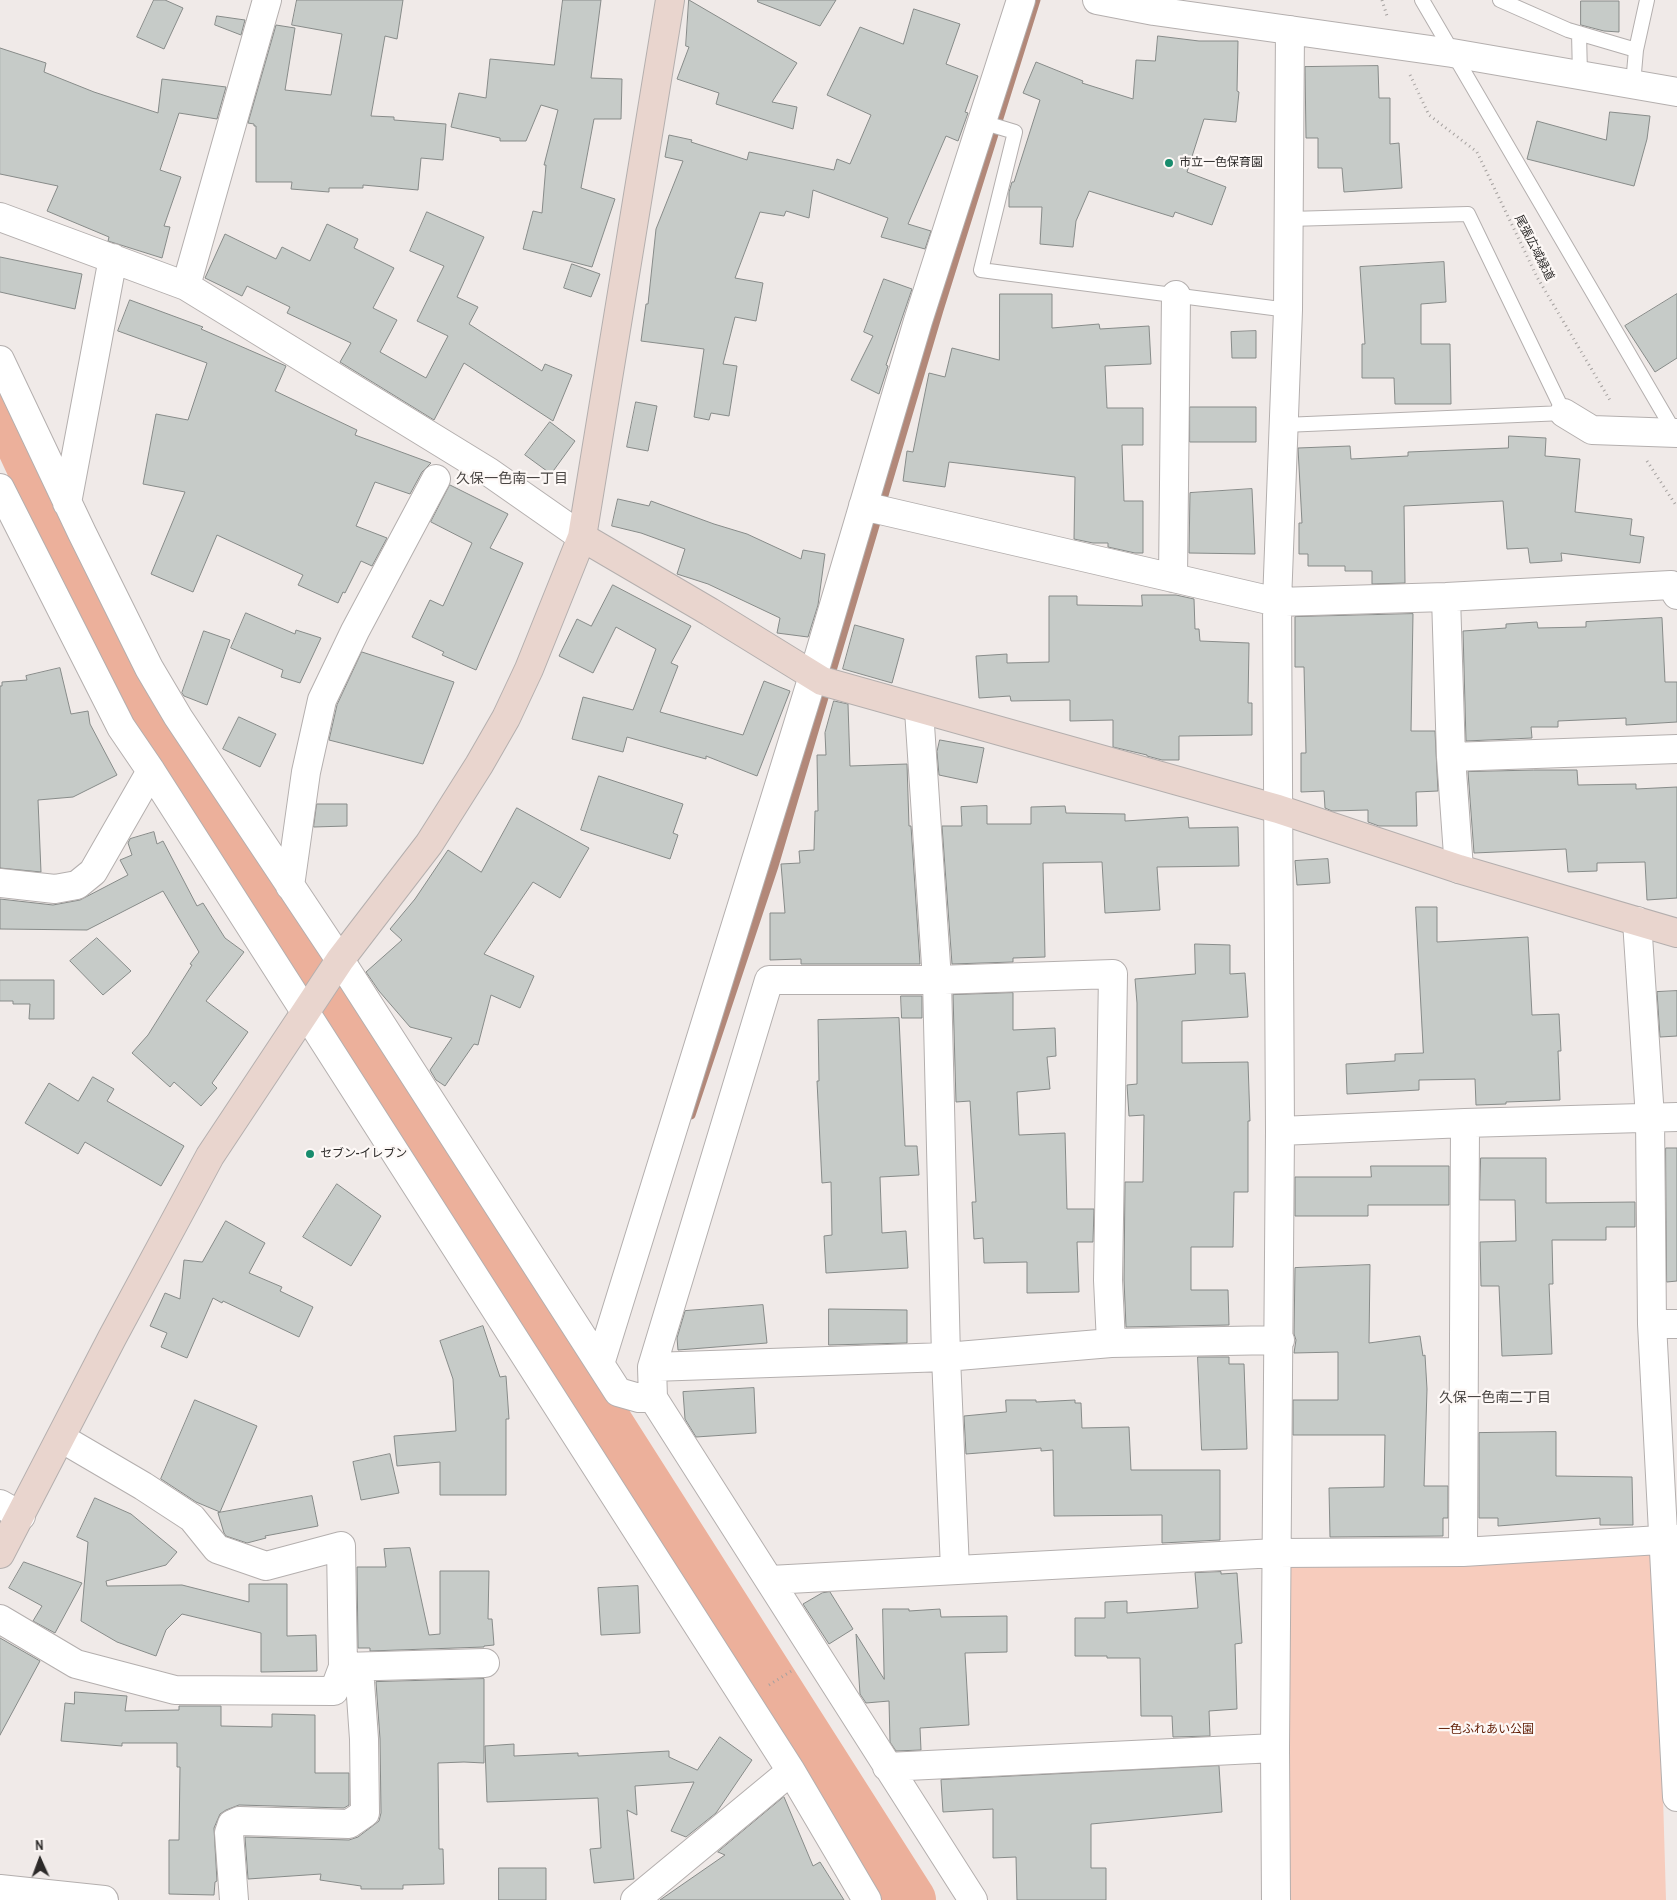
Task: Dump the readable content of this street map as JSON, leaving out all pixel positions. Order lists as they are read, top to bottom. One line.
{"streets":{"path":["尾張広域緑道"]},"districts":["久保一色南一丁目","久保一色南二丁目"],"parks":["一色ふれあい公園"],"places":["市立一色保育園","セブン-イレブン"],"north":"top"}
